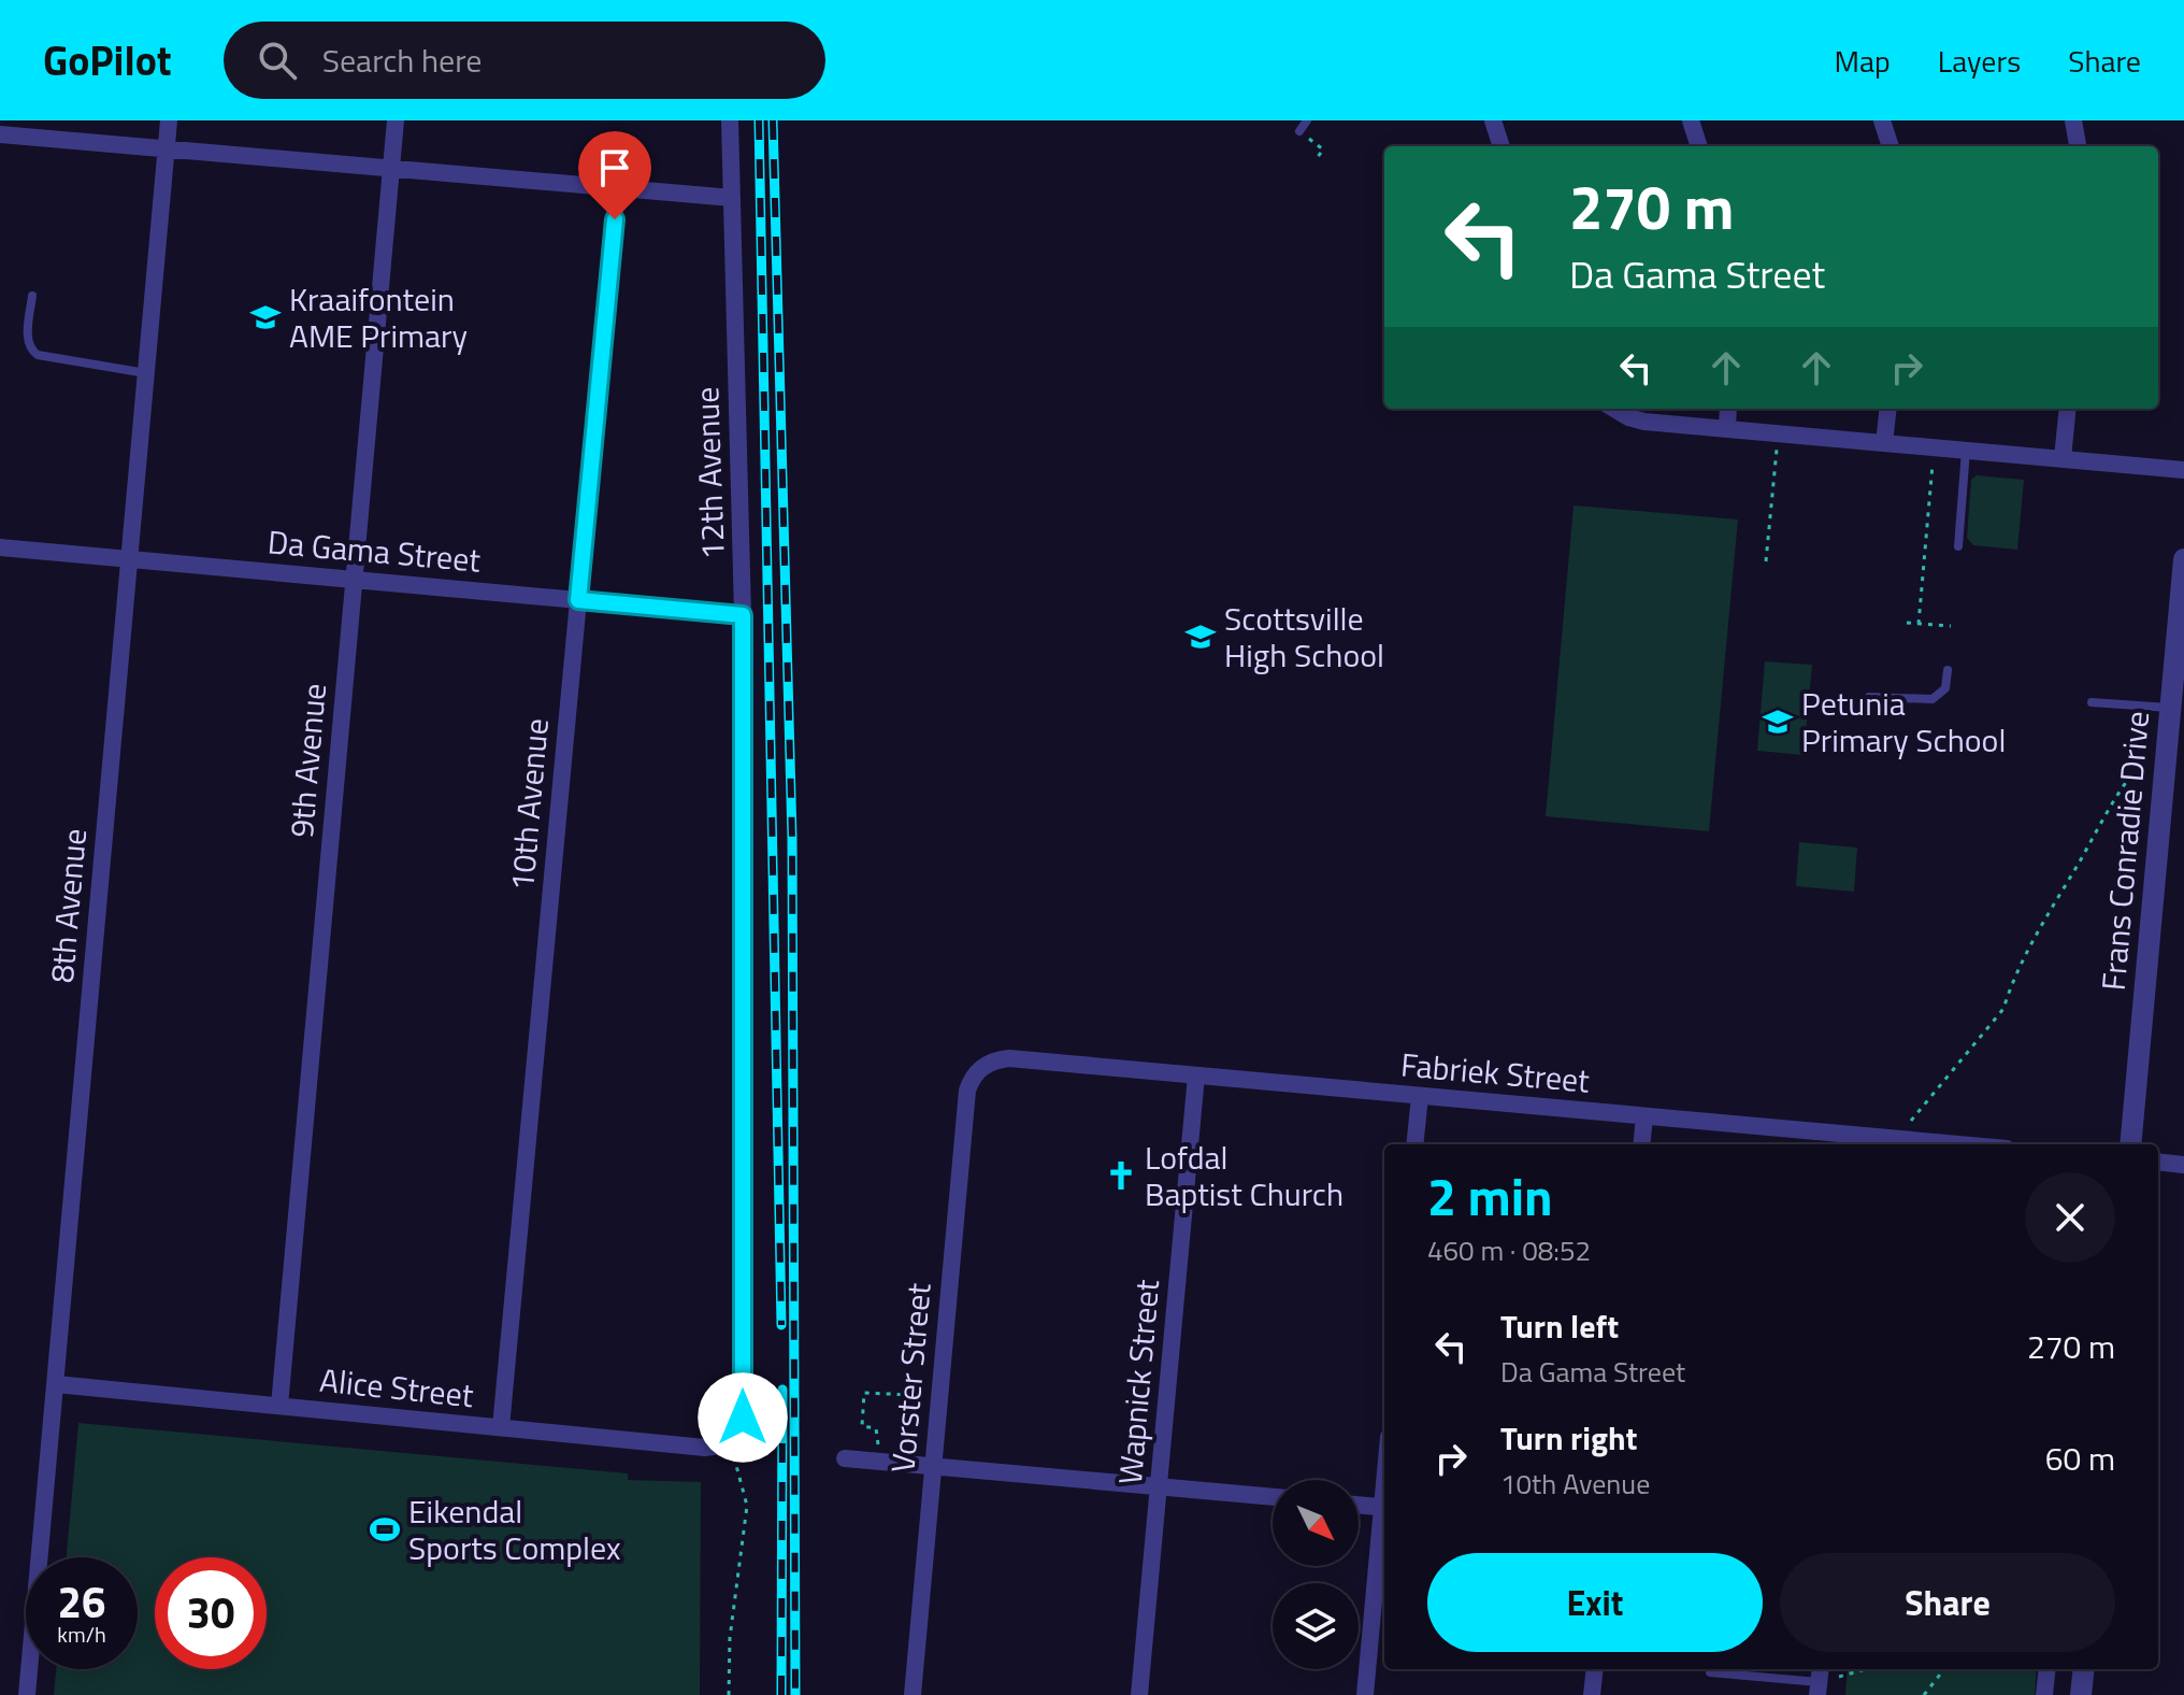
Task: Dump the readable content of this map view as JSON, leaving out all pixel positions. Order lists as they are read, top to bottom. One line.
{"streets":{"street":["12th Avenue","Da Gama Street","9th Avenue","10th Avenue","Frans Conradie Drive","8th Avenue","Fabriek Street","Vorster Street","Wapnick Street","Alice Street"]},"crossings":[["12th Avenue","Da Gama Street"],["12th Avenue","Alice Street"],["Da Gama Street","9th Avenue"],["Da Gama Street","10th Avenue"],["Da Gama Street","8th Avenue"],["9th Avenue","Alice Street"],["10th Avenue","Alice Street"],["8th Avenue","Alice Street"],["Fabriek Street","Vorster Street"],["Fabriek Street","Wapnick Street"]],"places":{"school or university":["Kraaifontein AME Primary","Scottsville High School","Petunia Primary School"],"church":["Lofdal Baptist Church"],"sports":["Eikendal Sports Complex"]},"north":"bottom right","page":{"header":"GoPilot","search":"Search here","nav":["Map","Layers","Share"],"turn":["270 m","Da Gama Street"],"heading":["2 min","460 m · 08:52"],"list":[{"name":"Turn left","note":"Da Gama Street","value":"270 m"},{"name":"Turn right","note":"10th Avenue","value":"60 m"}],"buttons":["Exit","Share"],"speed":"26 km/h","limit":"30"}}
